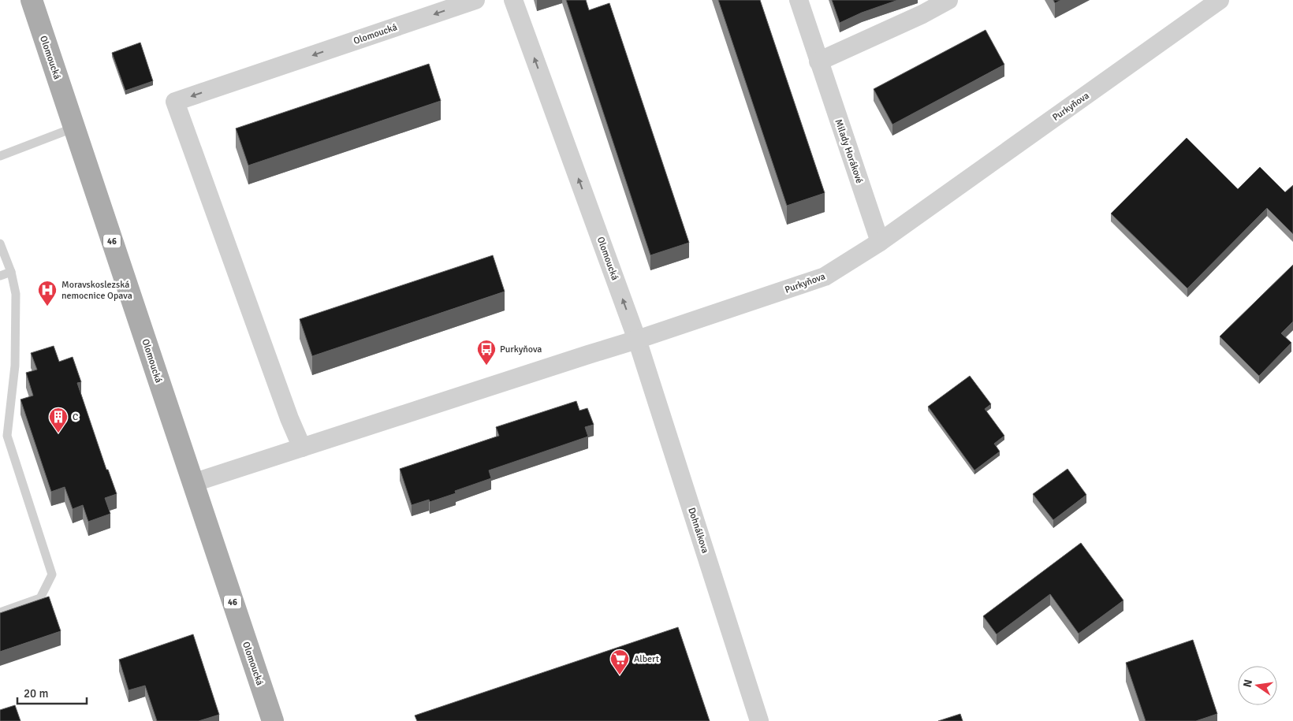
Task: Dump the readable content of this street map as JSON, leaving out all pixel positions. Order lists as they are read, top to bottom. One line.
{"streets":{"main road":["Olomoucká","46"],"street":["Purkyňova","Milady Horákové","Dohnálkova"]},"crossings":[["Olomoucká","Purkyňova"],["Olomoucká","Dohnálkova"],["Purkyňova","Milady Horákové"],["Purkyňova","Dohnálkova"]],"places":{"hospital":["Moravskoslezská nemocnice Opava"],"bus stop":["Purkyňova"],"building":["C"],"supermarket":["Albert"]},"scale_bar":"20 m","north":"left"}
